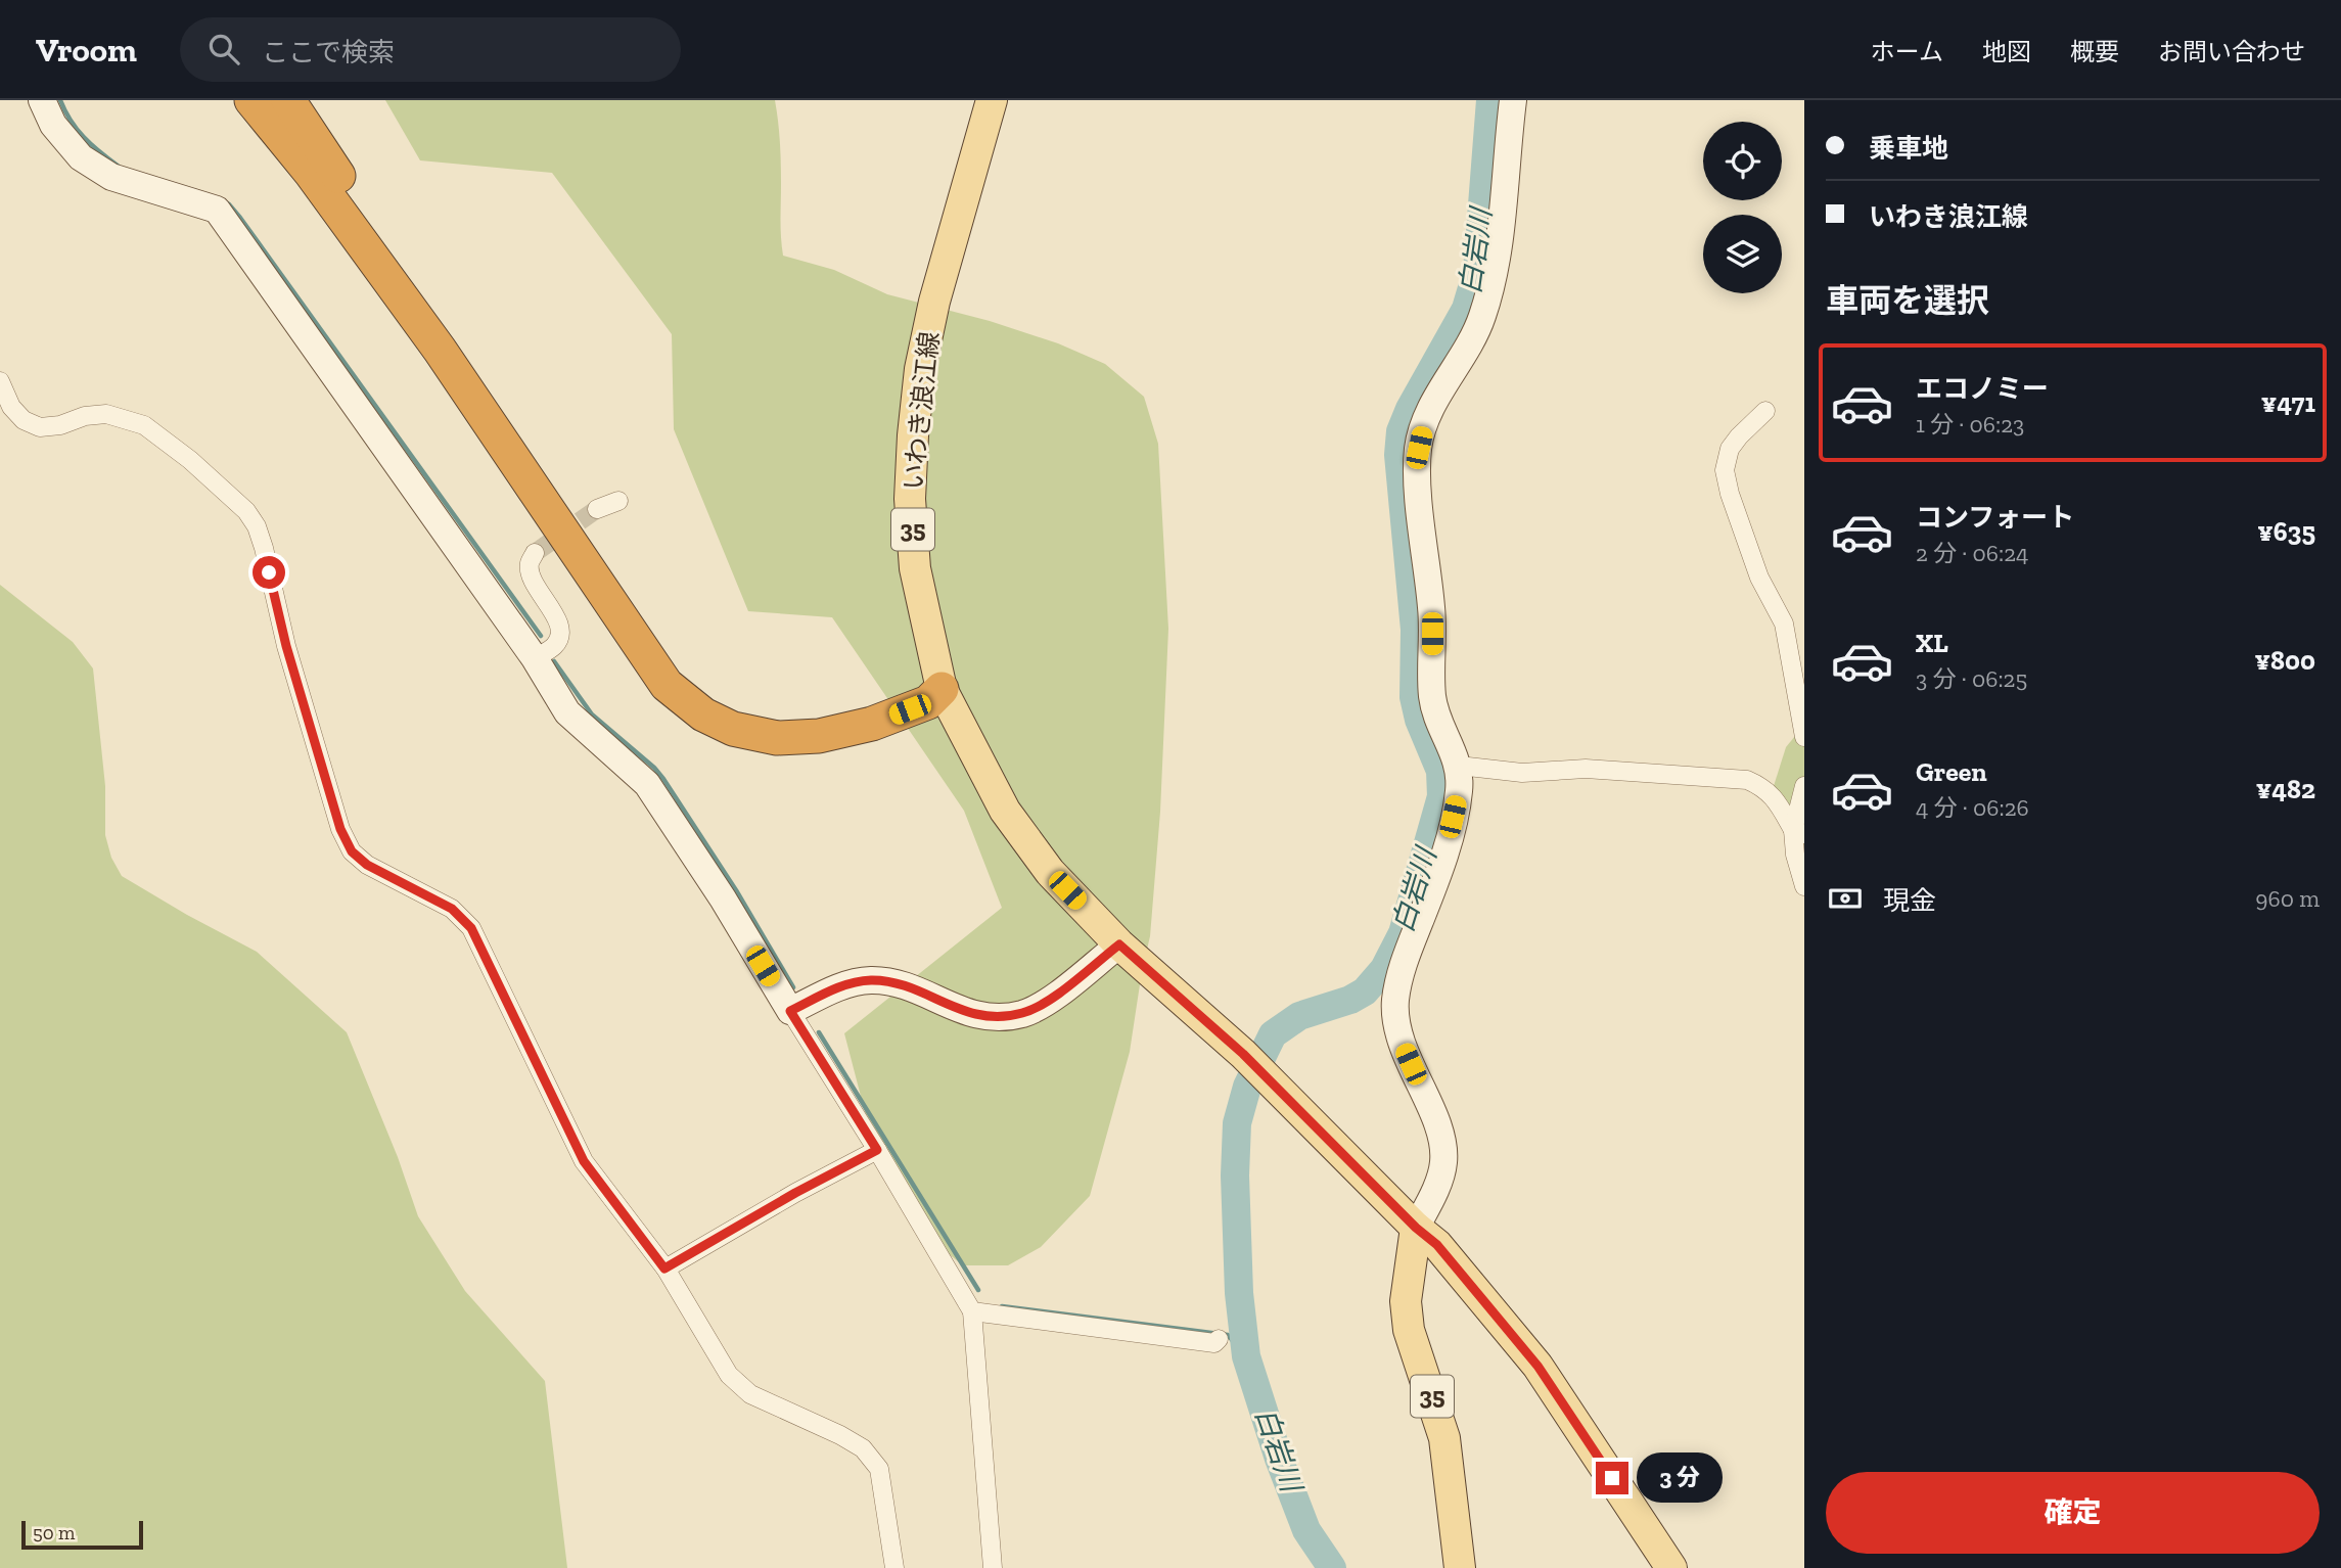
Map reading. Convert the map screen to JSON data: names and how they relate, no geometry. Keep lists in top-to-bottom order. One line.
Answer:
{"streets":{"main road":["いわき浪江線","35"]},"crossings":[["いわき浪江線","35"]],"water":["白岩川"],"scale_bar":"50 m","page":{"header":"Vroom","search":"ここで検索","nav":["ホーム","地図","概要","お問い合わせ"],"banner":["乗車地","いわき浪江線"],"heading":"車両を選択","list":[{"name":"エコノミー","note":"1 分 · 06:23","value":"¥471"},{"name":"コンフォート","note":"2 分 · 06:24","value":"¥635"},{"name":"XL","note":"3 分 · 06:25","value":"¥800"},{"name":"Green","note":"4 分 · 06:26","value":"¥482"}],"pay":["現金","960 m"],"bubble":"3 分","buttons":"確定","scale":"50 m"}}
